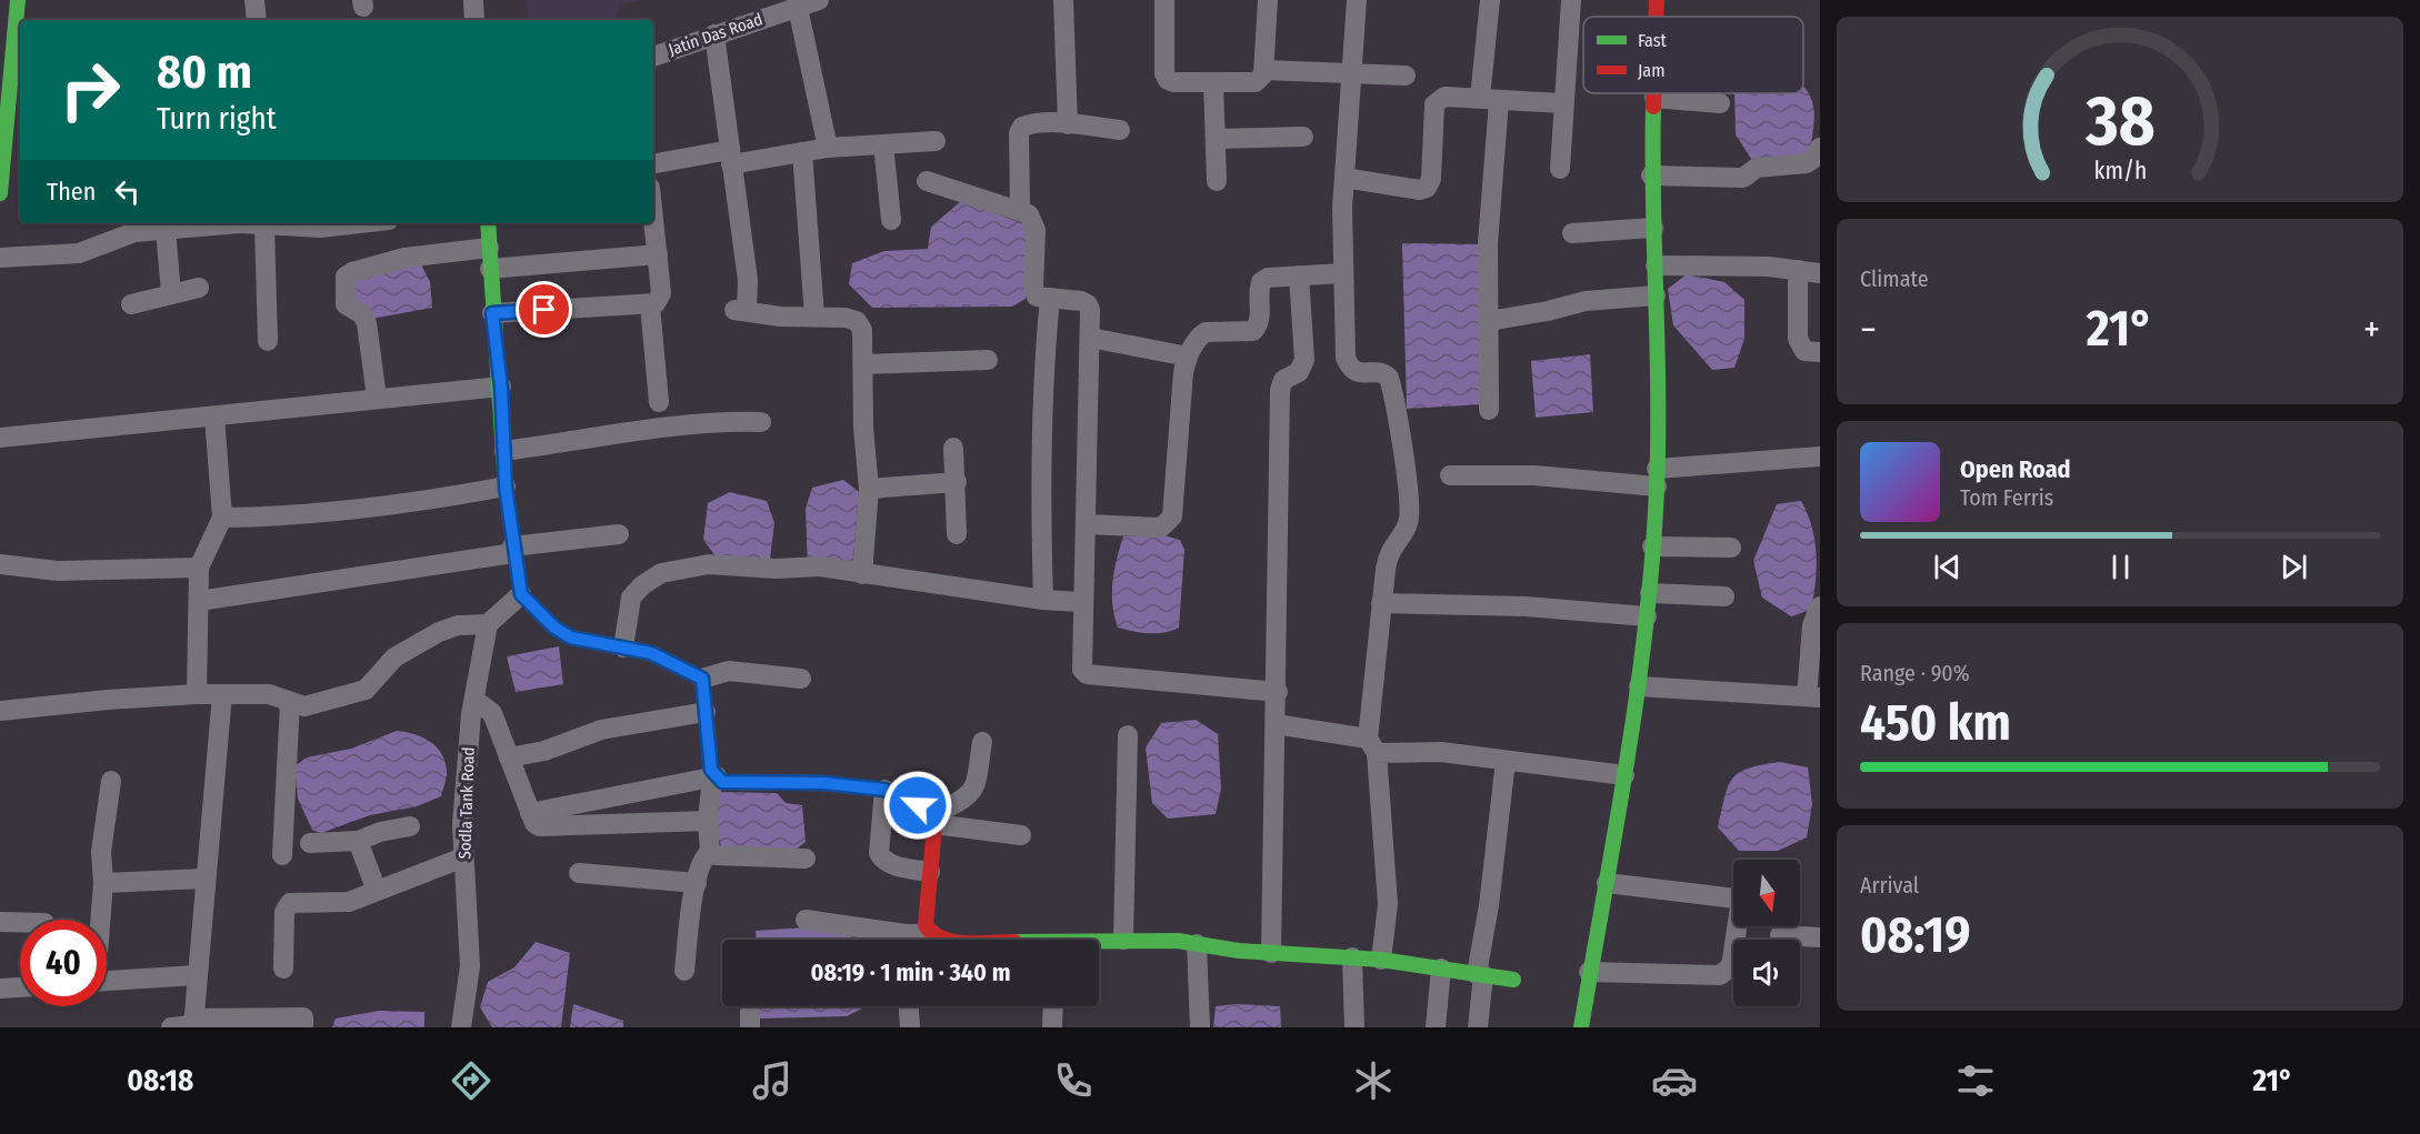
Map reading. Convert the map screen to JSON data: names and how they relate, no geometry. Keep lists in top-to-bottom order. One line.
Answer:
{"streets":{"street":["Jatin Das Road","Sodla Tank Road"]},"legend":["Fast","Jam"],"north":"bottom","page":{"turn":["80 m","Turn right"],"then":"Then","tile":["Climate",["Range · 90%","450 km"],["Arrival","08:19"]],"heat":["−","21°","+"],"song":["Open Road","Tom Ferris"],"limit":"40","trip":"08:19 · 1 min · 340 m","tabs":["08:18","21°"],"gauge":["38","km/h"]}}
